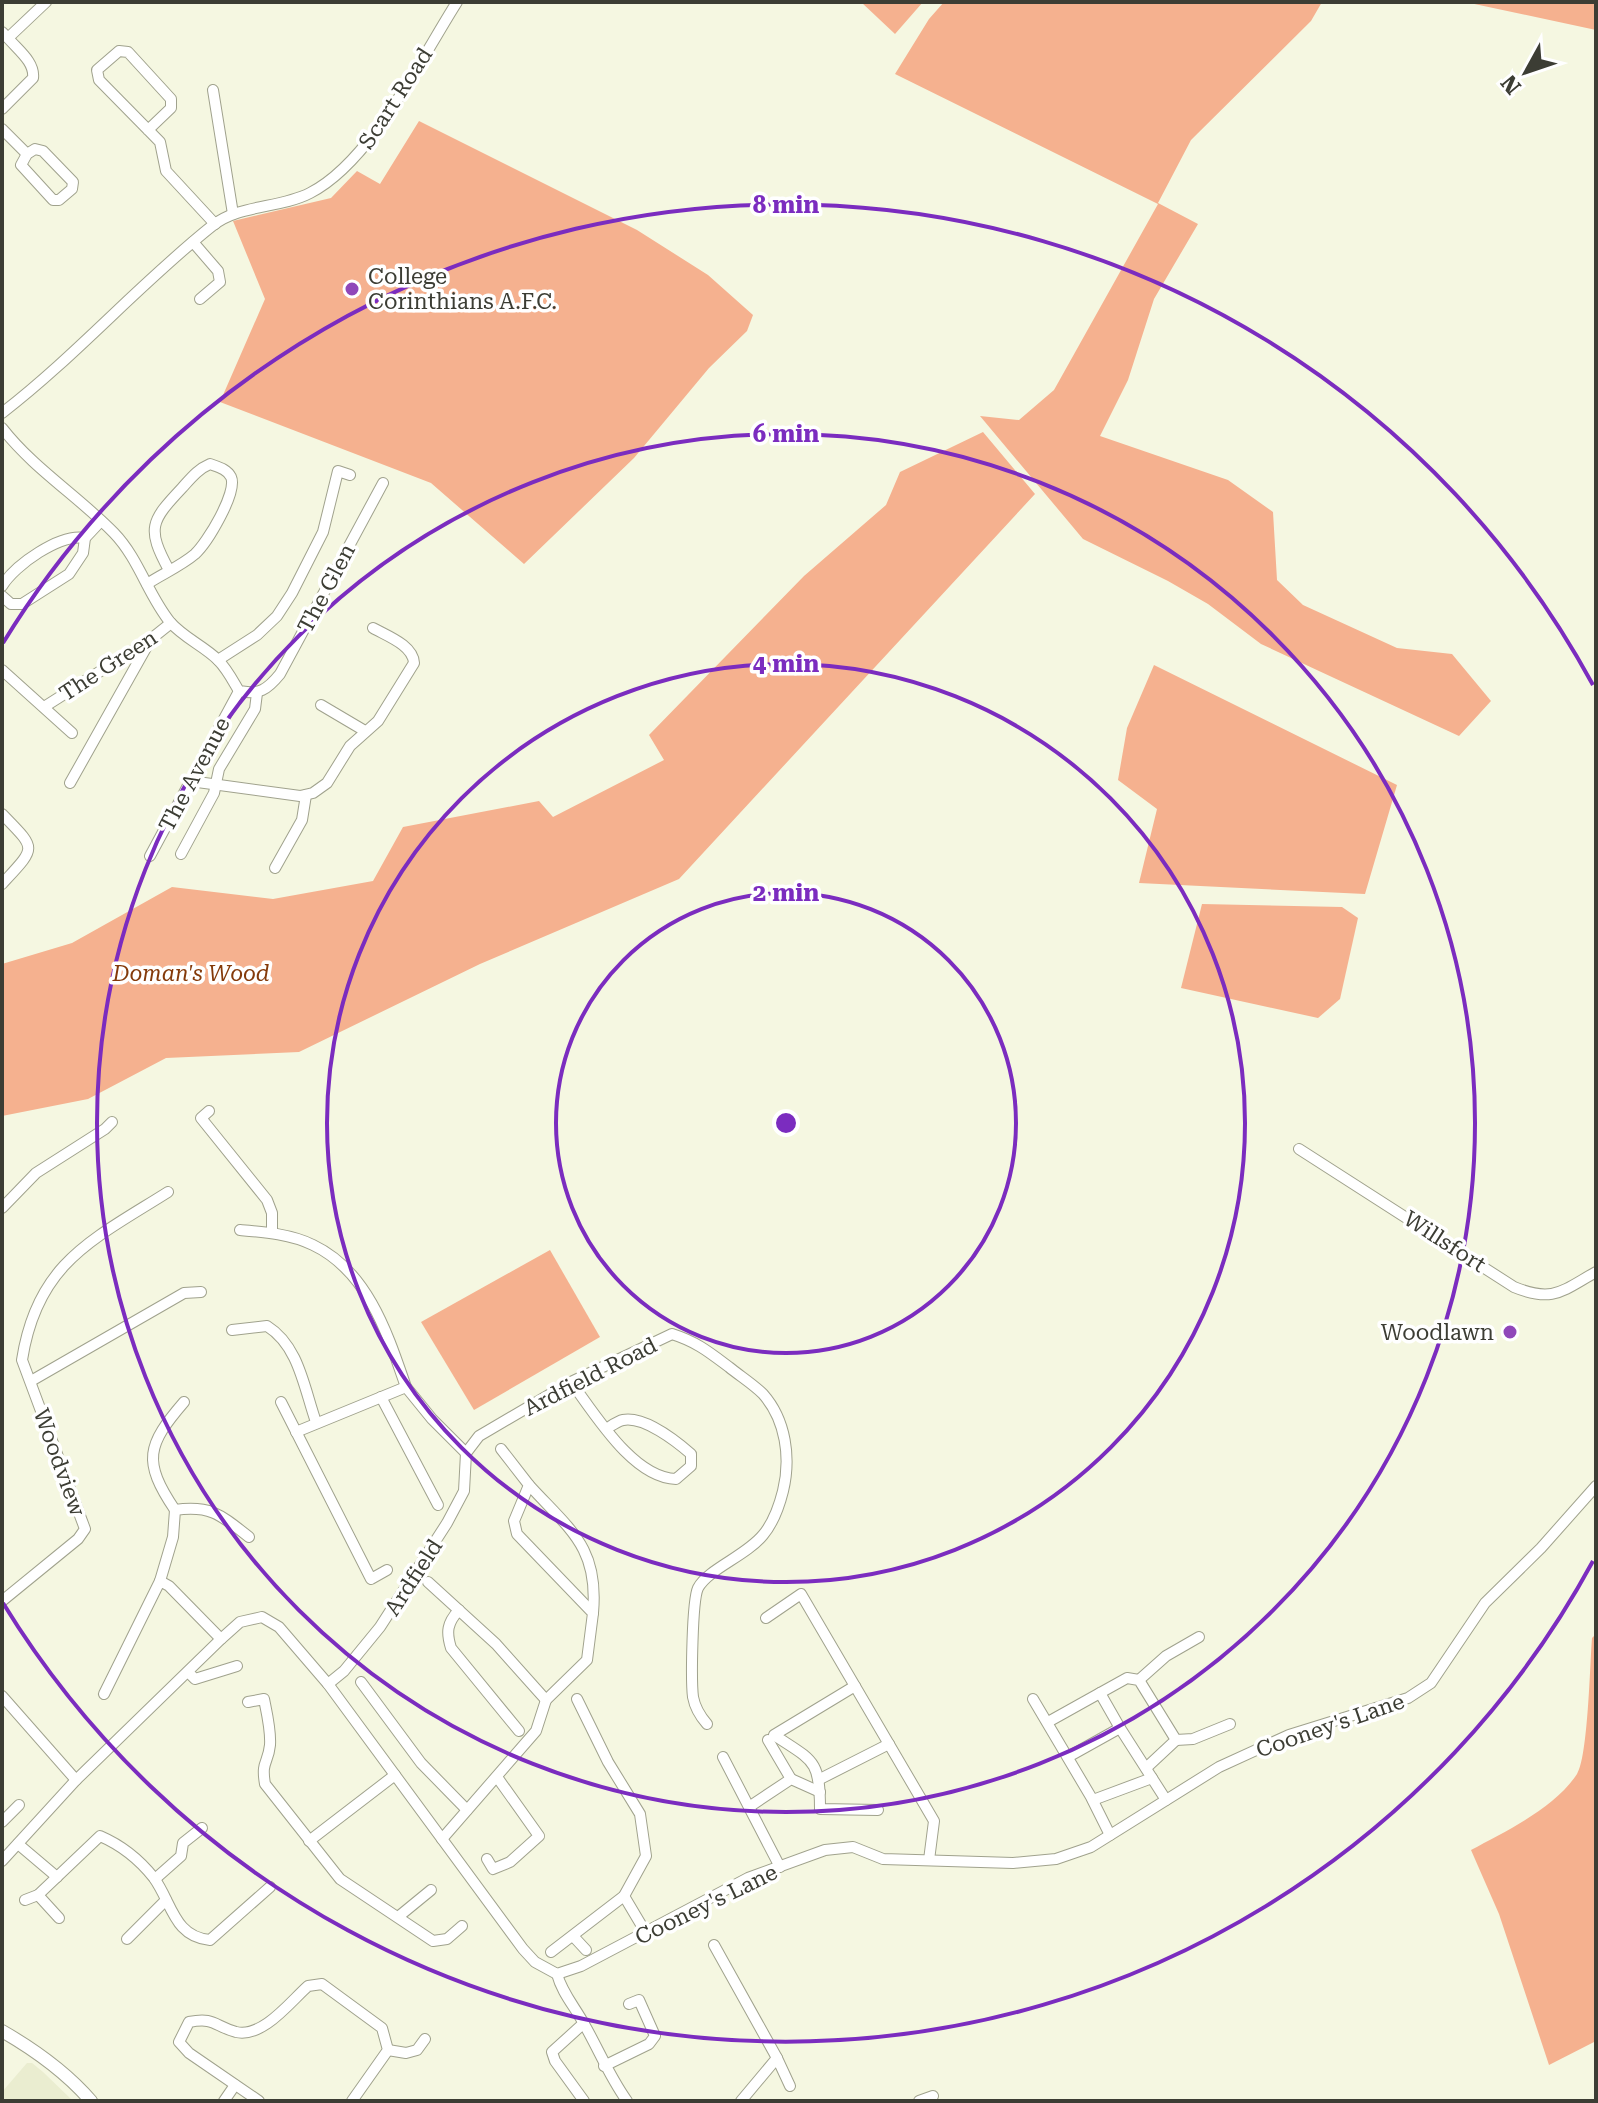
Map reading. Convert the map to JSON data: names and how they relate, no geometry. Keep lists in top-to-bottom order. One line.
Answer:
{"streets":{"street":["Scart Road","The Glen","The Green","The Avenue","Willsfort","Ardfield Road","Woodview","Ardfield","Cooney's Lane"]},"crossings":[["Ardfield Road","Ardfield"]],"parks":["Doman's Wood"],"places":["College Corinthians A.F.C.","Woodlawn"],"north":"bottom left","rings":["8 min","6 min","4 min","2 min"]}
